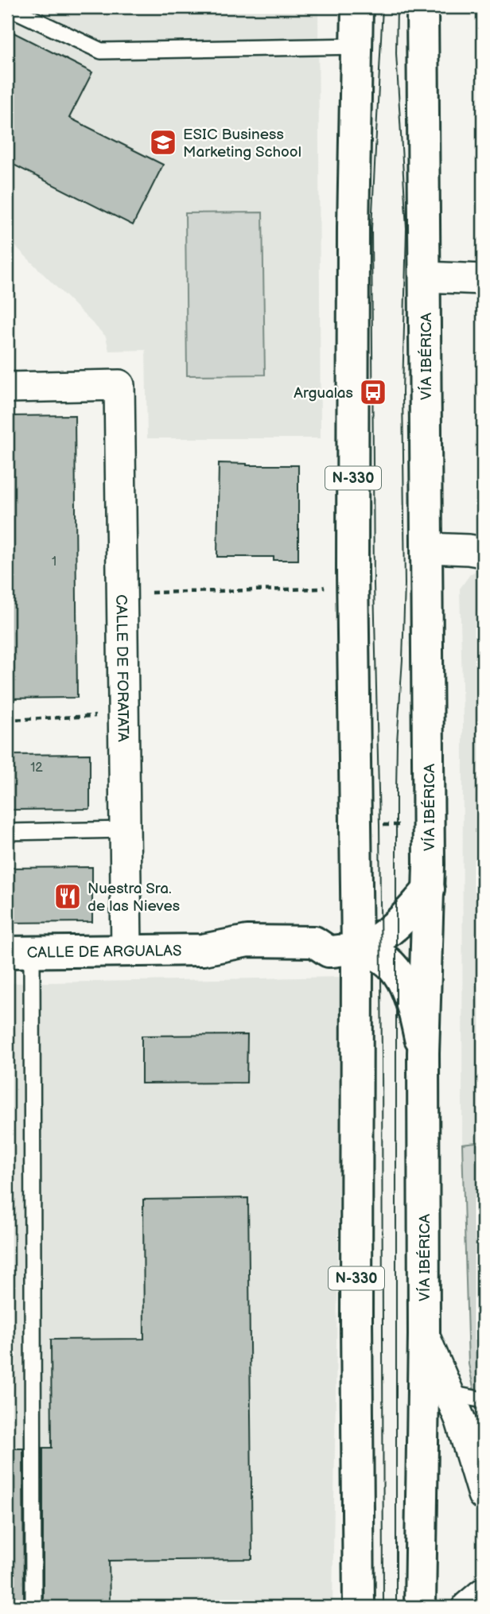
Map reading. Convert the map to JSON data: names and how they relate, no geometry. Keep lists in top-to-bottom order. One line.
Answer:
{"streets":{"main road":["VÍA IBÉRICA","N-330","CALLE DE ARGUALAS"],"street":["CALLE DE FORATATA"]},"crossings":[["VÍA IBÉRICA","CALLE DE ARGUALAS"],["N-330","CALLE DE ARGUALAS"],["CALLE DE FORATATA","CALLE DE ARGUALAS"]],"places":{"school or university":["ESIC Business Marketing School"],"bus stop":["Argualas"],"restaurant":["Nuestra Sra. de las Nieves"]},"house_numbers":["1","12"]}
